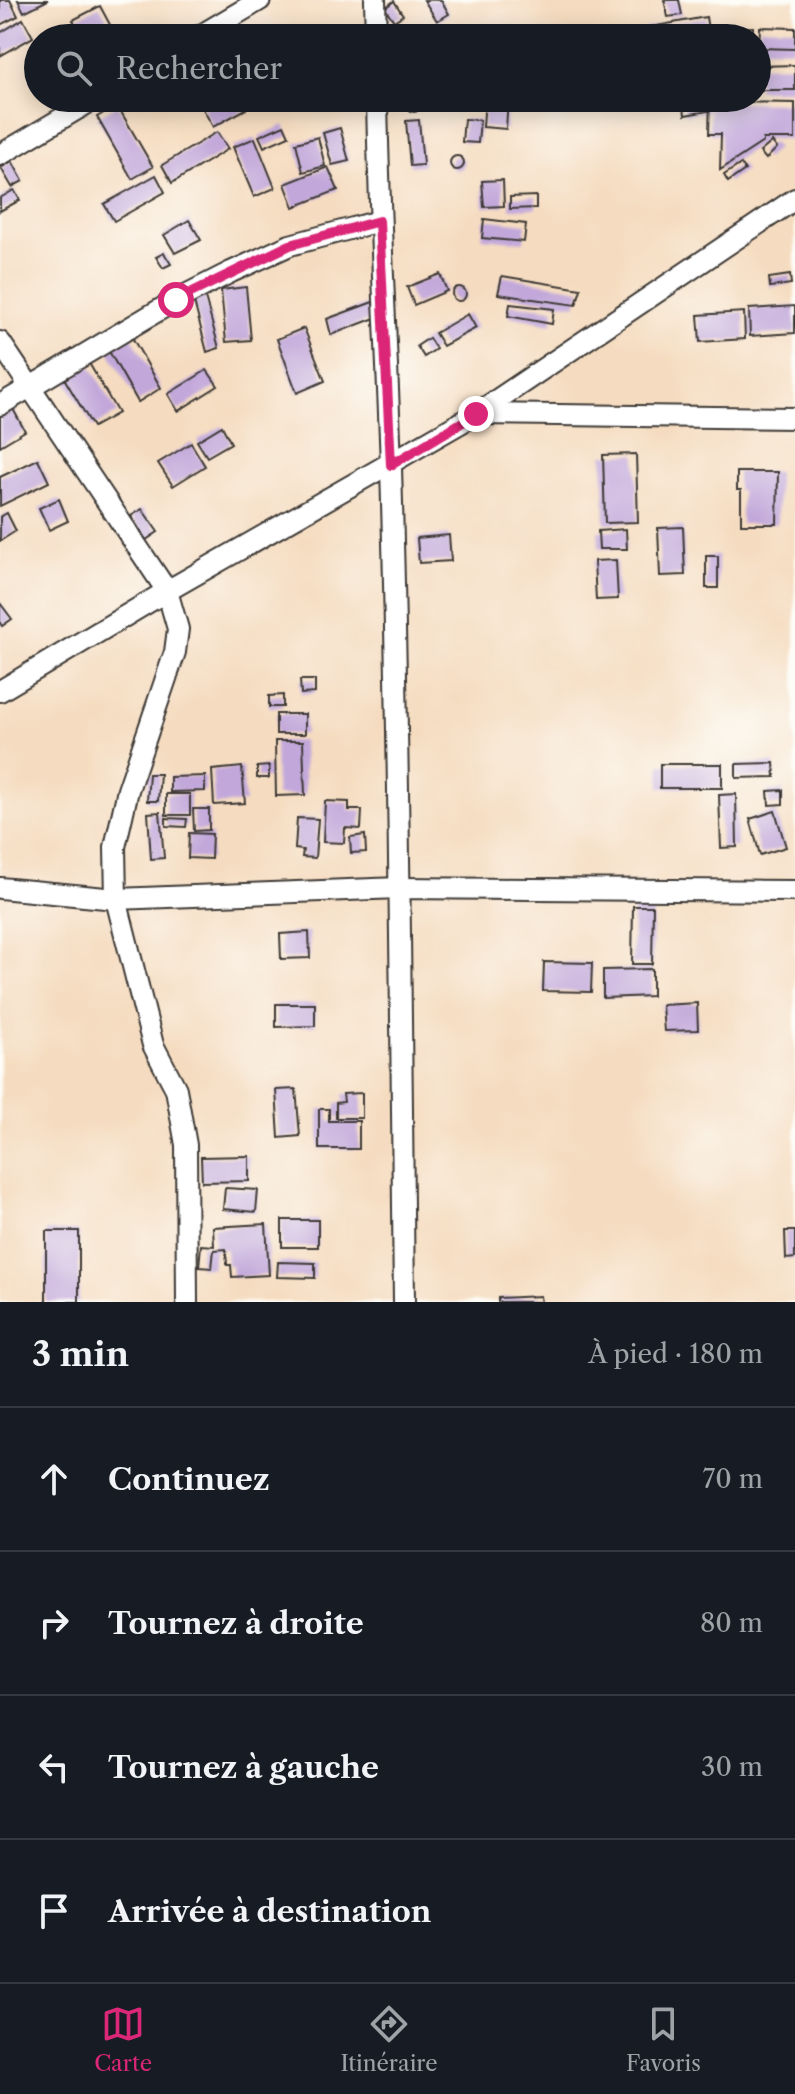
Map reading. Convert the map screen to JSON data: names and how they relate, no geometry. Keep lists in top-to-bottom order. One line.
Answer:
{"page":{"search":"Rechercher","heading":["3 min","À pied · 180 m"],"list":[["Continuez","70 m"],["Tournez à droite","80 m"],["Tournez à gauche","30 m"],"Arrivée à destination"],"nav":["Carte","Itinéraire","Favoris"]}}
